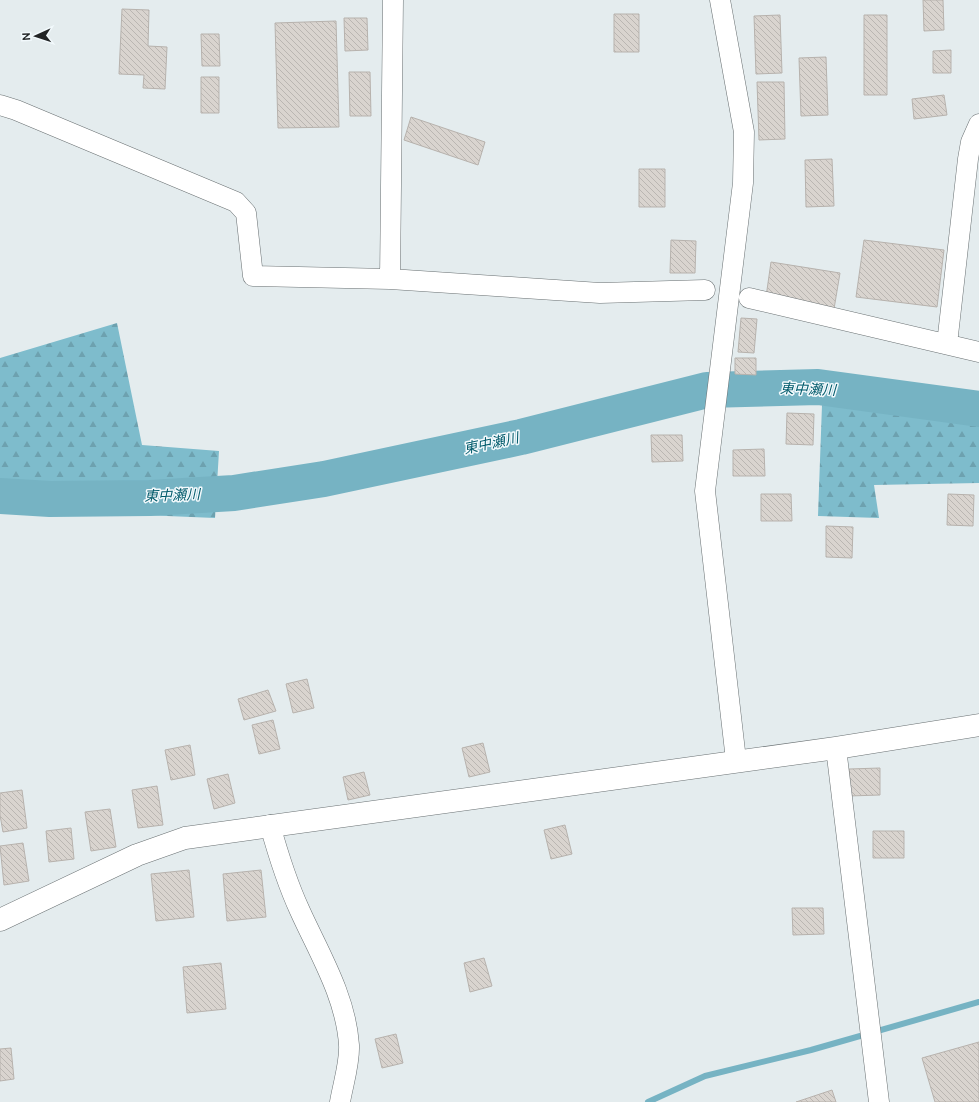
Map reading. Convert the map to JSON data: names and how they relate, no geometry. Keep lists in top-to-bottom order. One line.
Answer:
{"water":["東中瀬川"],"north":"left"}
